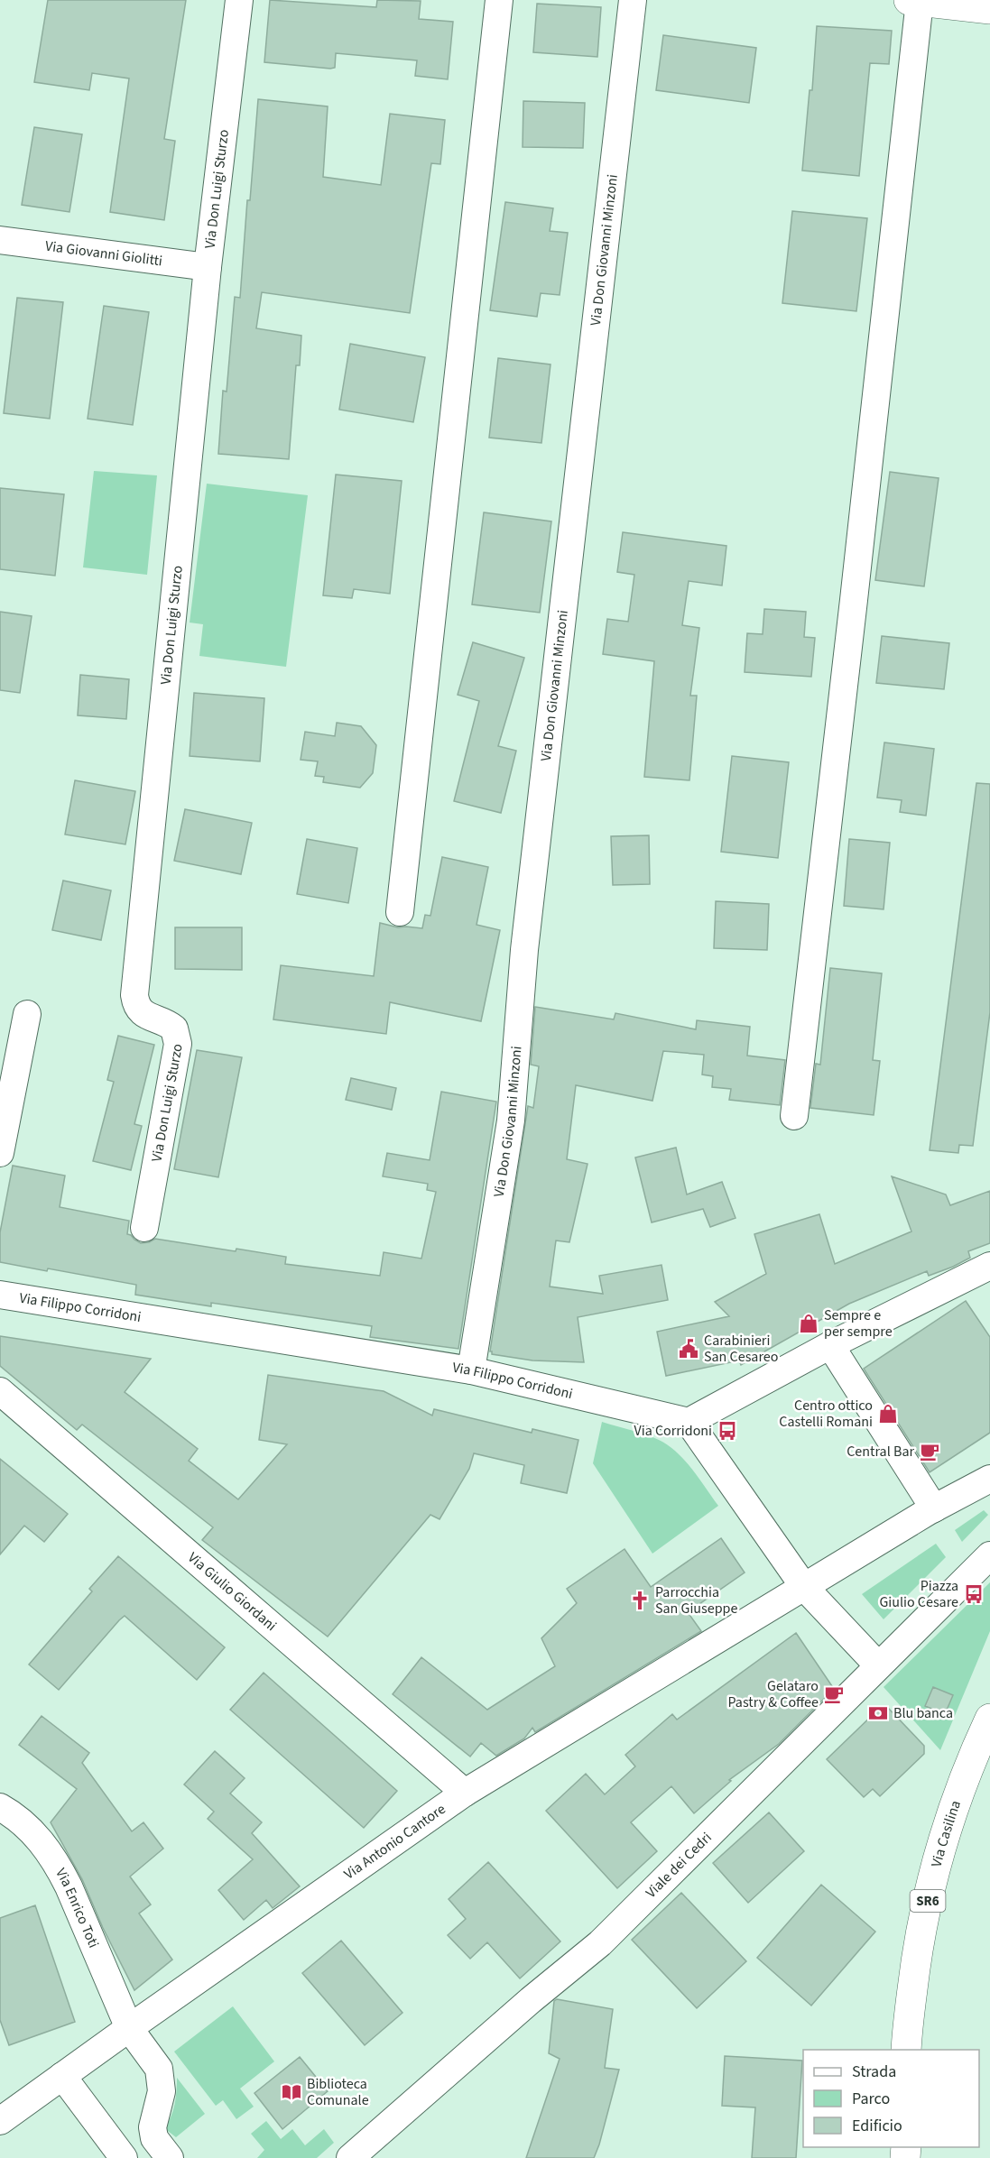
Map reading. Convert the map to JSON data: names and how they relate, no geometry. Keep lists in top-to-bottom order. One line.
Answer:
{"streets":{"main road":["Via Casilina","SR6"],"street":["Via Don Luigi Sturzo","Via Don Giovanni Minzoni","Via Giovanni Giolitti","Via Filippo Corridoni","Via Giulio Giordani","Via Antonio Cantore","Viale dei Cedri","Via Enrico Toti"]},"crossings":[["Via Don Luigi Sturzo","Via Giovanni Giolitti"],["Via Don Giovanni Minzoni","Via Filippo Corridoni"],["Via Giulio Giordani","Via Antonio Cantore"],["Via Antonio Cantore","Via Enrico Toti"]],"places":{"shop":["Sempre e per sempre","Centro ottico Castelli Romani"],"public building":["Carabinieri San Cesareo"],"bus stop":["Via Corridoni","Piazza Giulio Cesare"],"cafe":["Central Bar","Gelataro Pastry & Coffee"],"church":["Parrocchia San Giuseppe"],"bank":["Blu banca"],"library":["Biblioteca Comunale"]},"legend":["Strada","Parco","Edificio"]}
